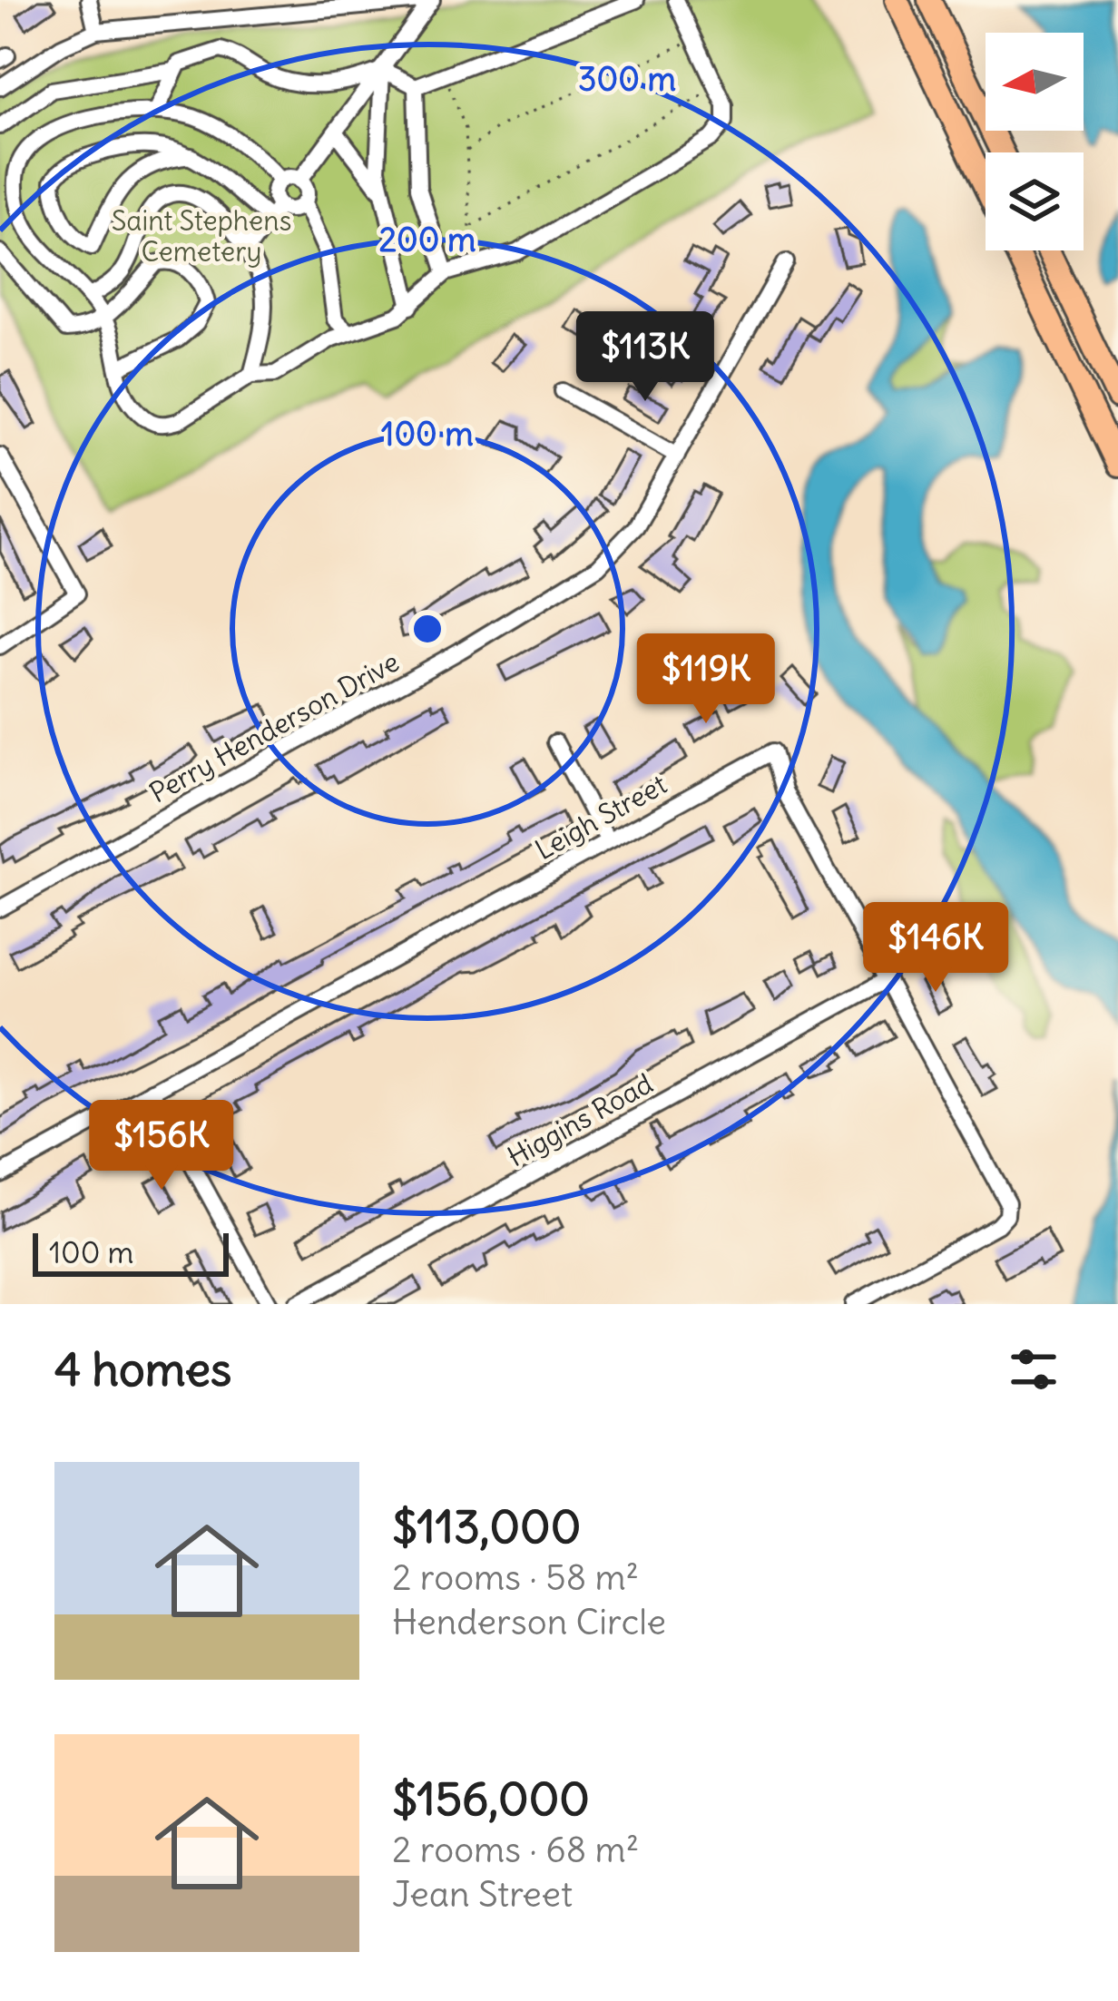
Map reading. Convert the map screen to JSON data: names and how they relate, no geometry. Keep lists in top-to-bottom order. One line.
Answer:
{"streets":{"street":["Perry Henderson Drive","Leigh Street","Higgins Road"]},"crossings":[["Leigh Street","Higgins Road"]],"parks":["Saint Stephens Cemetery"],"scale_bar":"100 m","north":"left","page":{"price":["$113K","$119K","$146K","$156K"],"scale":"100 m","heading":"4 homes","list":[{"name":"$113,000","note":"2 rooms · 58 m² · Henderson Circle"},{"name":"$156,000","note":"2 rooms · 68 m² · Jean Street"}]},"rings":["300 m","200 m","100 m"]}
